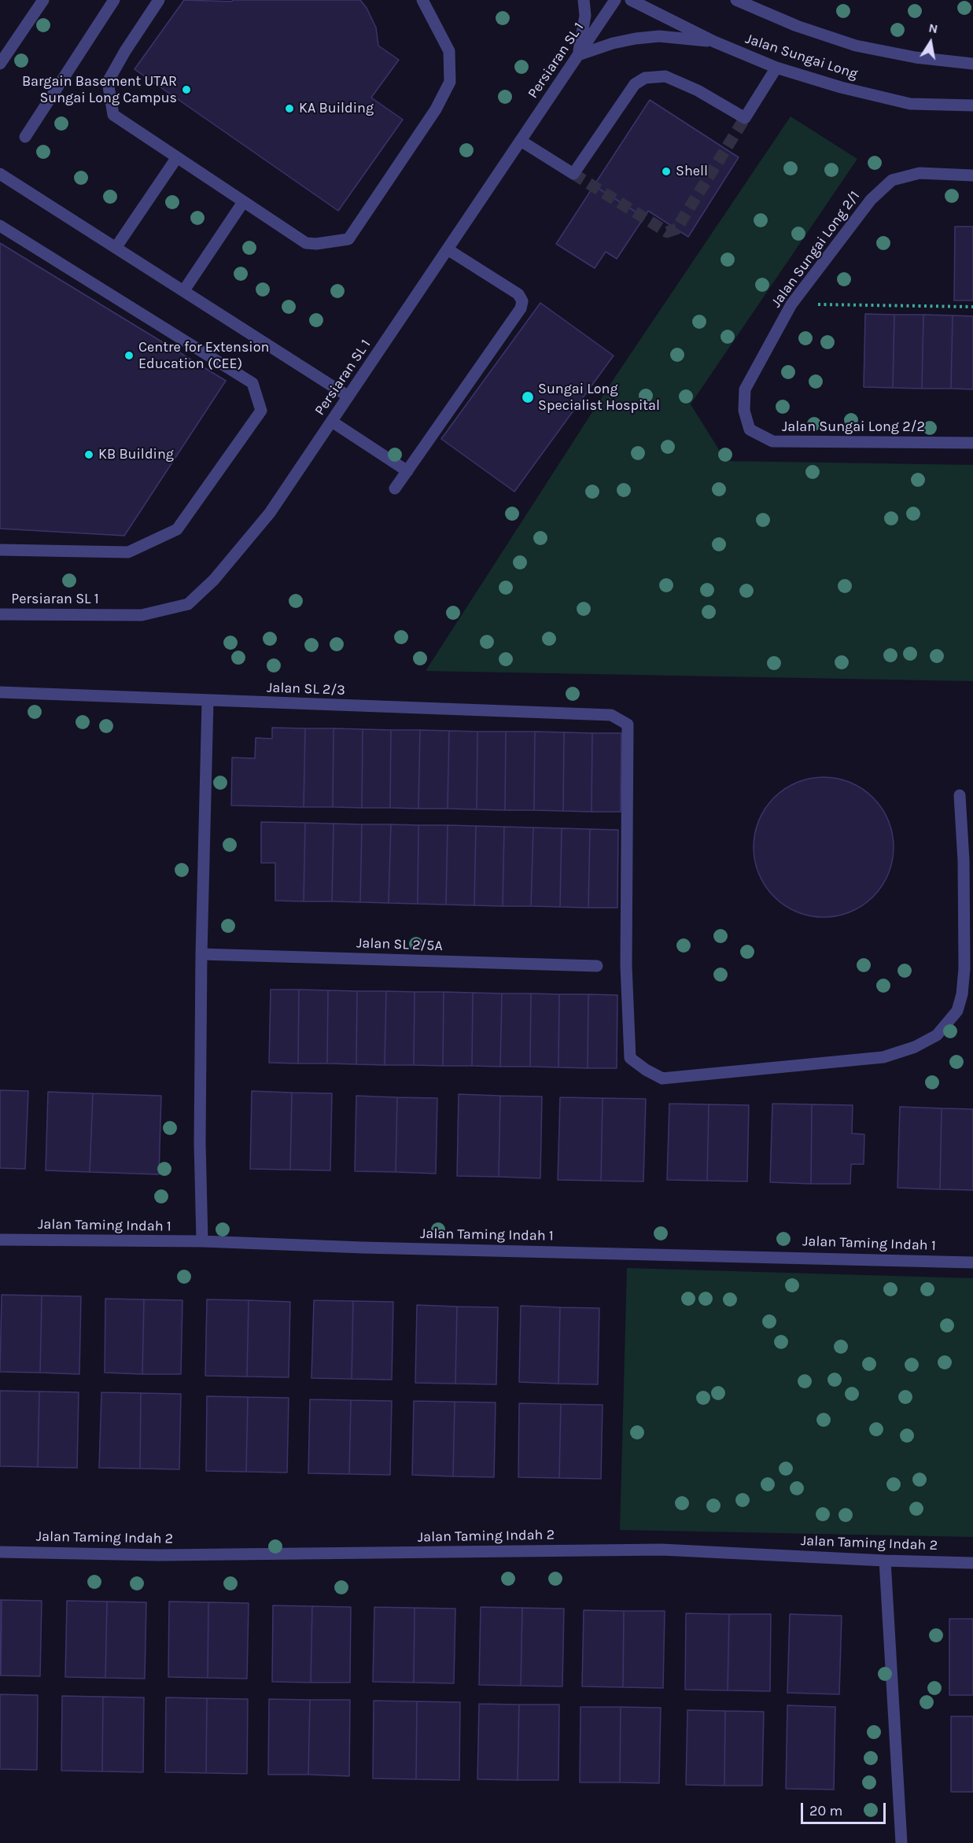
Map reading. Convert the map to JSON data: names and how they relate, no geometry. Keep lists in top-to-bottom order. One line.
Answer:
{"streets":{"street":["Jalan Sungai Long","Persiaran SL 1","Jalan Sungai Long 2/1","Jalan Sungai Long 2/2","Jalan SL 2/3","Jalan SL 2/5A","Jalan Taming Indah 1","Jalan Taming Indah 2"]},"crossings":[["Jalan Sungai Long 2/1","Jalan Sungai Long 2/2"]],"places":["Bargain Basement UTAR Sungai Long Campus","KA Building","Shell","Centre for Extension Education (CEE)","Sungai Long Specialist Hospital","KB Building"],"scale_bar":"20 m","north":"top"}
